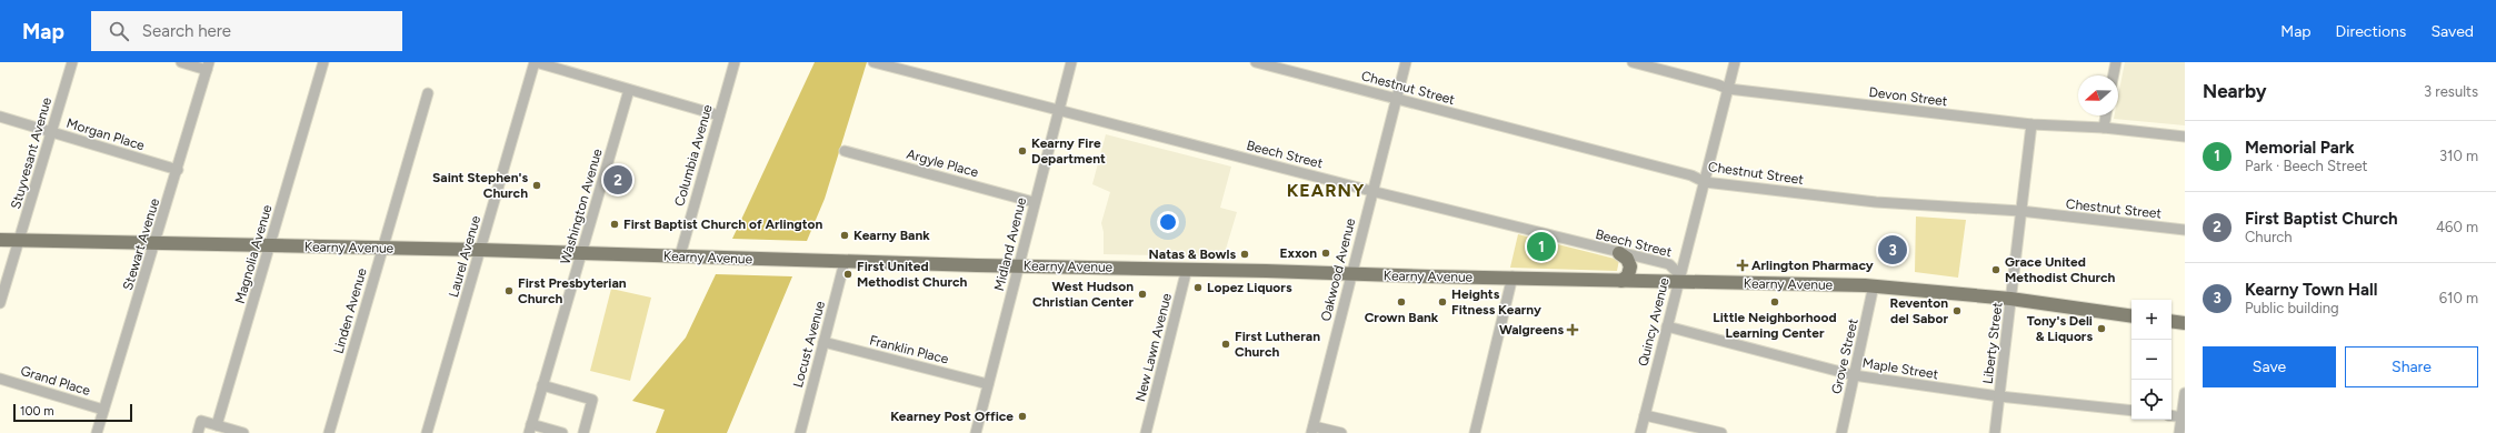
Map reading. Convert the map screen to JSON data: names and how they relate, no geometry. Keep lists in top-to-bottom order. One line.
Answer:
{"streets":{"main road":["Kearny Avenue"],"street":["Chestnut Street","Devon Street","Morgan Place","Stuyvesant Avenue","Beech Street","Columbia Avenue","Argyle Place","Washington Avenue","Stewart Avenue","Midland Avenue","Magnolia Avenue","Laurel Avenue","Oakwood Avenue","Linden Avenue","Quincy Avenue","Liberty Street","Locust Avenue","New Lawn Avenue","Franklin Place","Grove Street","Maple Street","Grand Place"]},"crossings":[["Chestnut Street","Oakwood Avenue"],["Chestnut Street","Quincy Avenue"],["Chestnut Street","Liberty Street"],["Devon Street","Quincy Avenue"],["Devon Street","Liberty Street"],["Morgan Place","Stuyvesant Avenue"],["Morgan Place","Stewart Avenue"],["Stuyvesant Avenue","Kearny Avenue"],["Beech Street","Midland Avenue"],["Beech Street","Kearny Avenue"],["Beech Street","Oakwood Avenue"],["Beech Street","Quincy Avenue"],["Columbia Avenue","Kearny Avenue"],["Argyle Place","Midland Avenue"],["Washington Avenue","Kearny Avenue"],["Stewart Avenue","Kearny Avenue"],["Stewart Avenue","Grand Place"],["Midland Avenue","Kearny Avenue"],["Midland Avenue","Franklin Place"],["Kearny Avenue","Magnolia Avenue"],["Kearny Avenue","Laurel Avenue"],["Kearny Avenue","Oakwood Avenue"],["Kearny Avenue","Linden Avenue"],["Kearny Avenue","Quincy Avenue"],["Kearny Avenue","Liberty Street"],["Kearny Avenue","Locust Avenue"],["Kearny Avenue","New Lawn Avenue"],["Kearny Avenue","Grove Street"],["Quincy Avenue","Maple Street"],["Liberty Street","Maple Street"],["Locust Avenue","Franklin Place"],["Grove Street","Maple Street"]],"districts":["KEARNY"],"places":{"other":["Kearny Fire Department","Saint Stephen's Church","First Baptist Church of Arlington","Kearny Bank","Exxon","Natas & Bowls","Grace United Methodist Church","First United Methodist Church","Lopez Liquors","First Presbyterian Church","West Hudson Christian Center","Crown Bank","Heights Fitness Kearny","Little Neighborhood Learning Center","Reventon del Sabor","Tony's Deli & Liquors","First Lutheran Church","Kearney Post Office"],"health":["Arlington Pharmacy","Walgreens"]},"scale_bar":"100 m","north":"left","page":{"header":"Map","search":"Search here","nav":["Map","Directions","Saved"],"heading":["Nearby","3 results"],"list":[{"mark":"1","name":"Memorial Park","note":"Park · Beech Street","value":"310 m"},{"mark":"2","name":"First Baptist Church","note":"Church","value":"460 m"},{"mark":"3","name":"Kearny Town Hall","note":"Public building","value":"610 m"}],"pins":["2","1","3"],"map_buttons":["+","−"],"buttons":["Save","Share"],"scale":"100 m"}}
